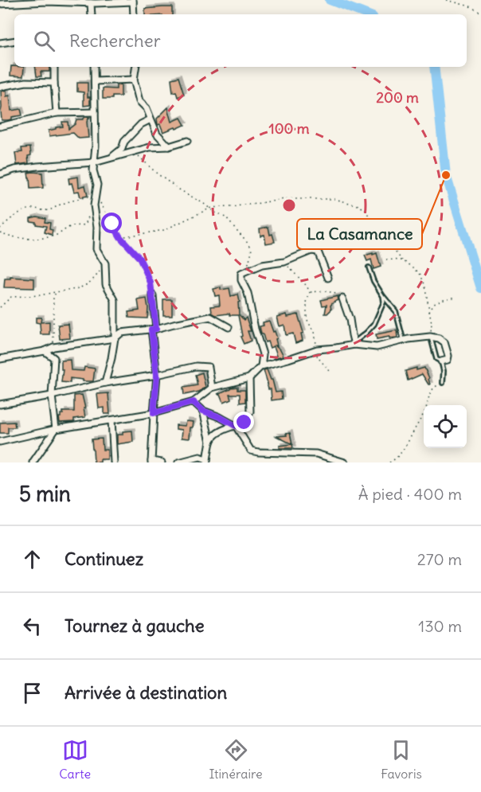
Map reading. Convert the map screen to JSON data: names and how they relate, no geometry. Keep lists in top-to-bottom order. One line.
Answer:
{"places":["La Casamance"],"page":{"search":"Rechercher","heading":["5 min","À pied · 400 m"],"list":[["Continuez","270 m"],["Tournez à gauche","130 m"],"Arrivée à destination"],"nav":["Carte","Itinéraire","Favoris"]},"rings":["200 m","100 m"]}
